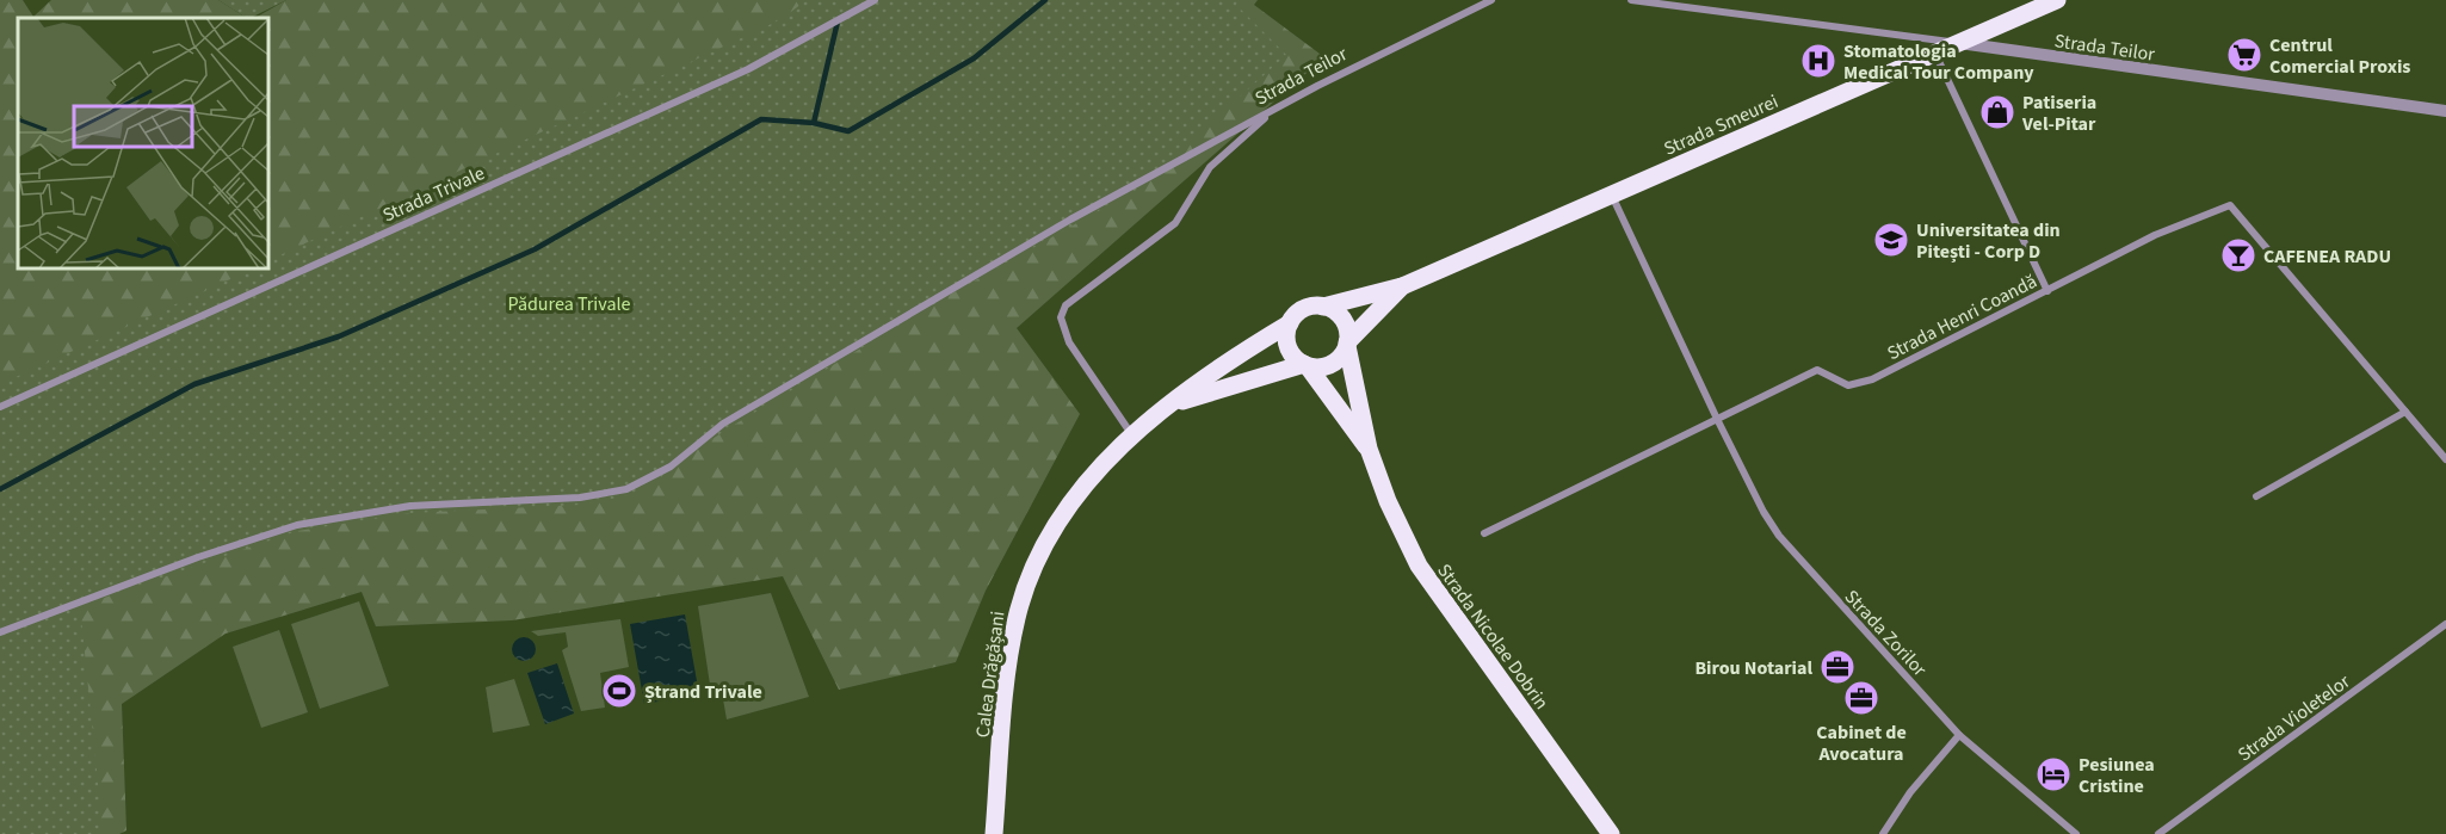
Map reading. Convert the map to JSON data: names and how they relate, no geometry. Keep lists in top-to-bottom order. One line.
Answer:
{"streets":{"main road":["Strada Smeurei","Strada Nicolae Dobrin","Calea Drăgășani"],"street":["Strada Teilor","Strada Trivale","Strada Henri Coandă","Strada Zorilor","Strada Violetelor"]},"crossings":[["Strada Teilor","Strada Smeurei"],["Strada Smeurei","Strada Zorilor"],["Strada Smeurei","Strada Nicolae Dobrin"],["Strada Smeurei","Calea Drăgășani"],["Strada Henri Coandă","Strada Zorilor"],["Strada Nicolae Dobrin","Calea Drăgășani"]],"parks":["Pădurea Trivale"],"places":{"supermarket":["Centrul Comercial Proxis"],"hospital":["Stomatologia Medical Tour Company"],"shop":["Patiseria Vel-Pitar"],"school or university":["Universitatea din Pitești - Corp D"],"bar":["CAFENEA RADU"],"office":["Birou Notarial","Cabinet de Avocatura"],"sports":["Ștrand Trivale"],"hotel":["Pesiunea Cristine"]}}
